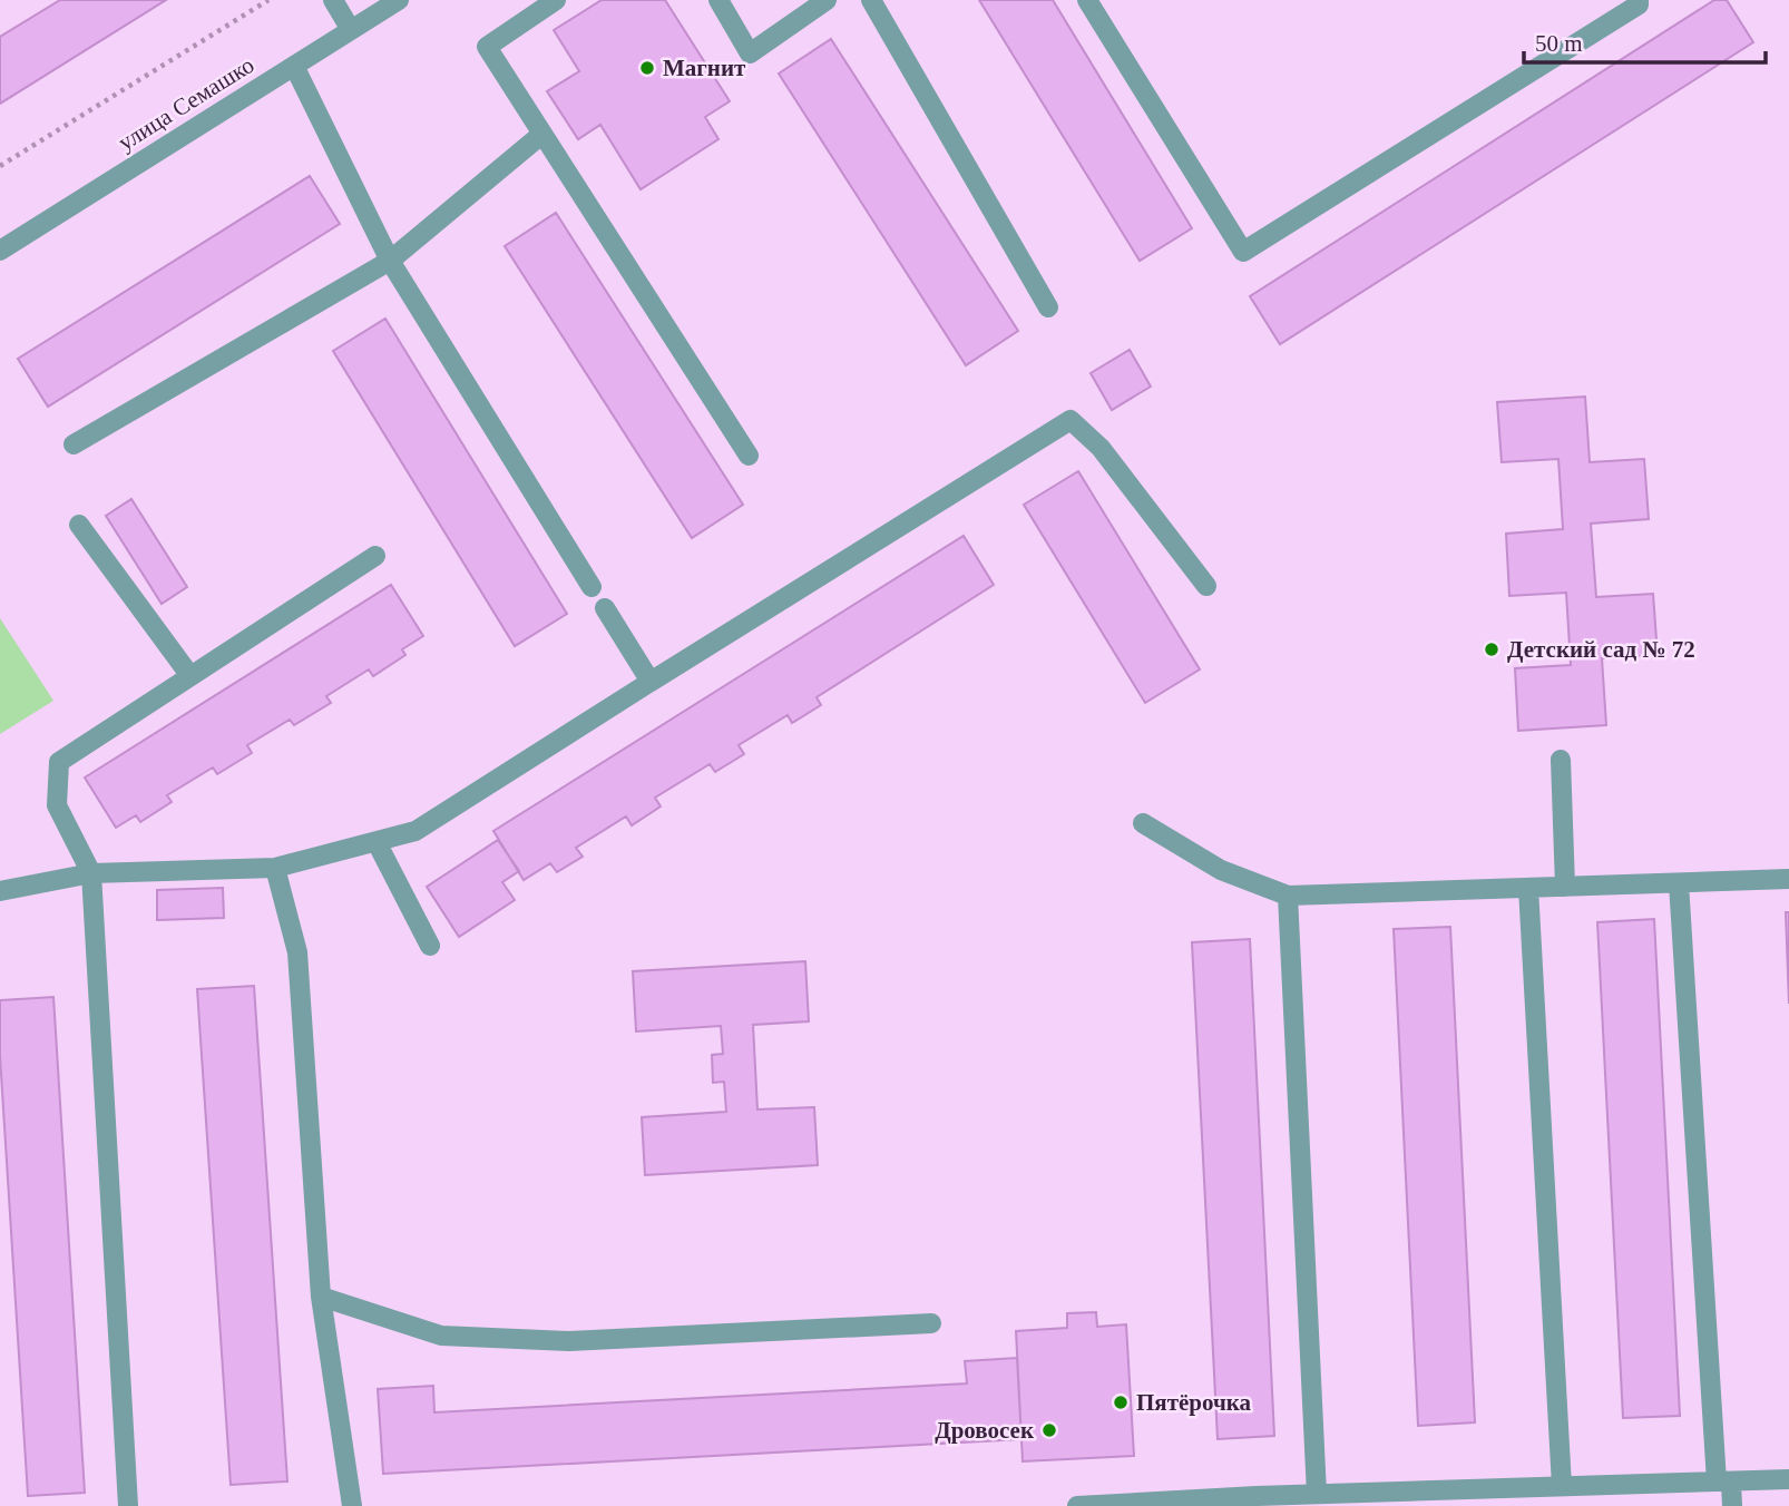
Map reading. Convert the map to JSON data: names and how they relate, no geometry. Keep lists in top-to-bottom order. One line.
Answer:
{"streets":{"street":["улица Семашко"]},"places":["Магнит","Детский сад № 72","Пятёрочка","Дровосек"],"scale_bar":"50 m"}
